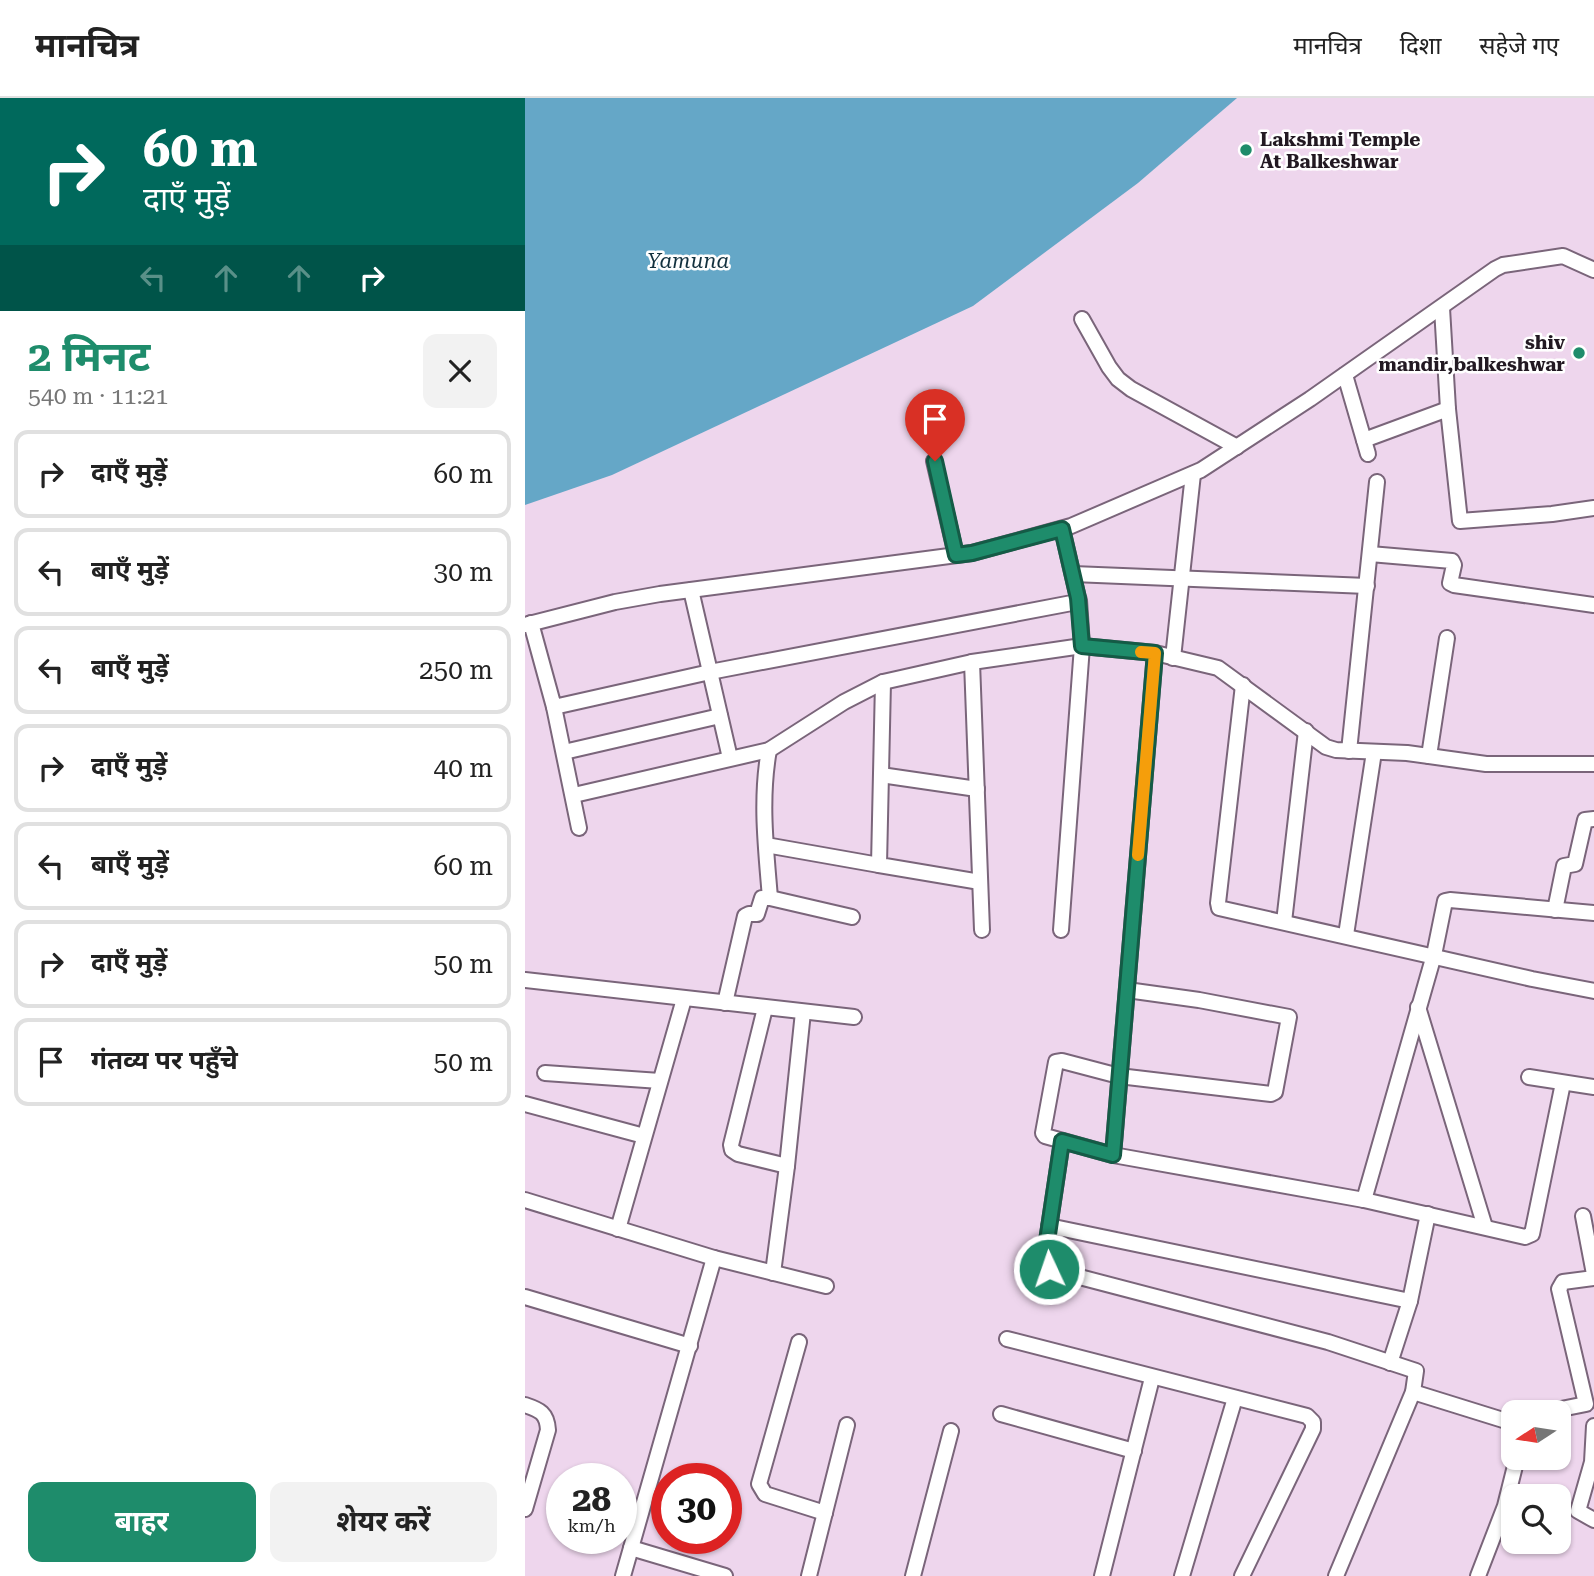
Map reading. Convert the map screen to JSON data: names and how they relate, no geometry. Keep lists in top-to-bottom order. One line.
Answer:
{"water":["Yamuna"],"places":["Lakshmi Temple At Balkeshwar","shiv mandir,balkeshwar"],"north":"left","page":{"header":"मानचित्र","nav":["मानचित्र","दिशा","सहेजे गए"],"turn":["60 m","दाएँ मुड़ें"],"heading":["2 मिनट","540 m · 11:21"],"list":[{"name":"दाएँ मुड़ें","value":"60 m"},{"name":"बाएँ मुड़ें","value":"30 m"},{"name":"बाएँ मुड़ें","value":"250 m"},{"name":"दाएँ मुड़ें","value":"40 m"},{"name":"बाएँ मुड़ें","value":"60 m"},{"name":"दाएँ मुड़ें","value":"50 m"},{"name":"गंतव्य पर पहुँचे","value":"50 m"}],"speed":"28 km/h","limit":"30","buttons":["बाहर","शेयर करें"]}}
